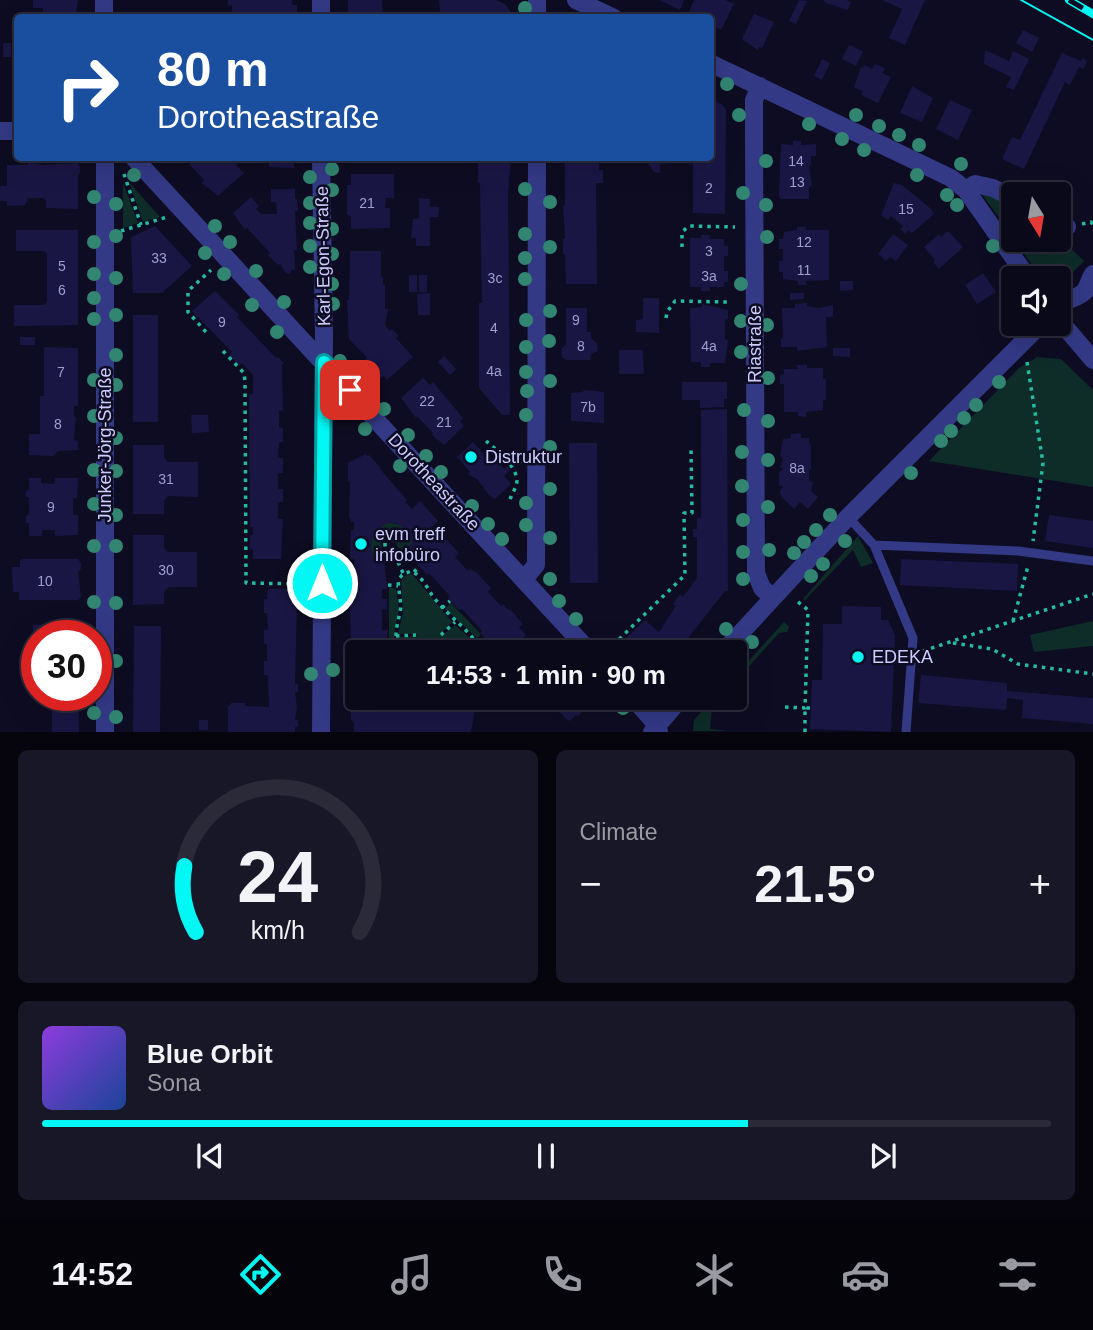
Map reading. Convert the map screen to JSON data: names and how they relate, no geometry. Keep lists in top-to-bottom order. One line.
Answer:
{"streets":{"street":["Karl-Egon-Straße","Riastraße","Junker-Jörg-Straße","Dorotheastraße"]},"crossings":[["Karl-Egon-Straße","Dorotheastraße"]],"places":["Distruktur","evm treff infobüro","EDEKA"],"house_numbers":["14","13","2","21","15","12","3","33","5","11","3a","3c","6","9","9","4","8","4a","4a","7","22","7b","21","8","8a","31","9","30","10"],"north":"bottom","page":{"turn":["80 m","Dorotheastraße"],"limit":"30","trip":"14:53 · 1 min · 90 m","tile":"Climate","heat":["−","21.5°","+"],"song":["Blue Orbit","Sona"],"tabs":"14:52","gauge":["24","km/h"]}}
